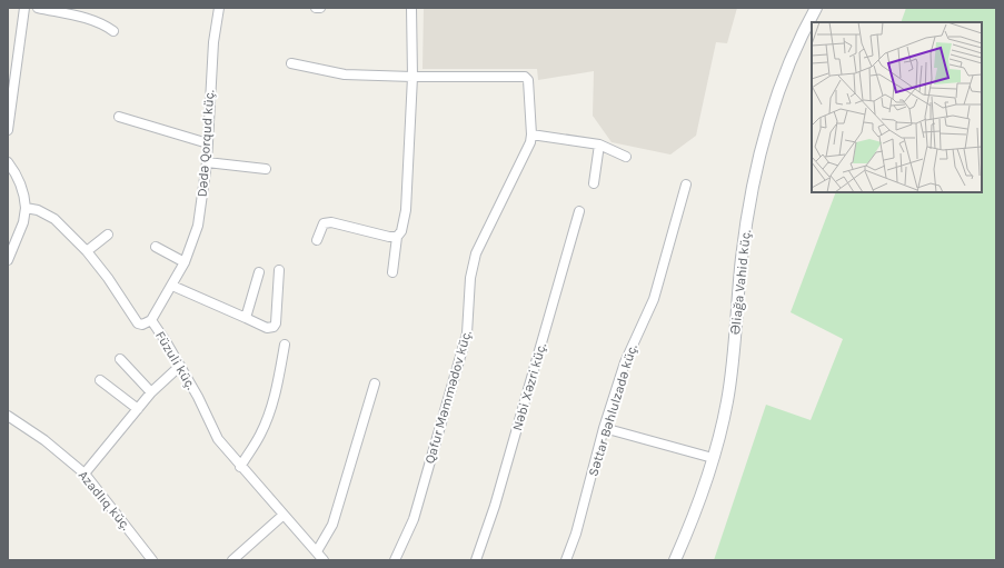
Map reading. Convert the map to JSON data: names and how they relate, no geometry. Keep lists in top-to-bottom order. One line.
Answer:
{"streets":{"street":["Dədə Qorqud küç.","Əliağa Vahid küç.","Füzuli küç.","Nəbi Xəzri küç.","Qafur Məmmədov küç.","Səttar Bəhlulzadə küç.","Azadlıq küç."]},"crossings":[["Dədə Qorqud küç.","Füzuli küç."]]}
